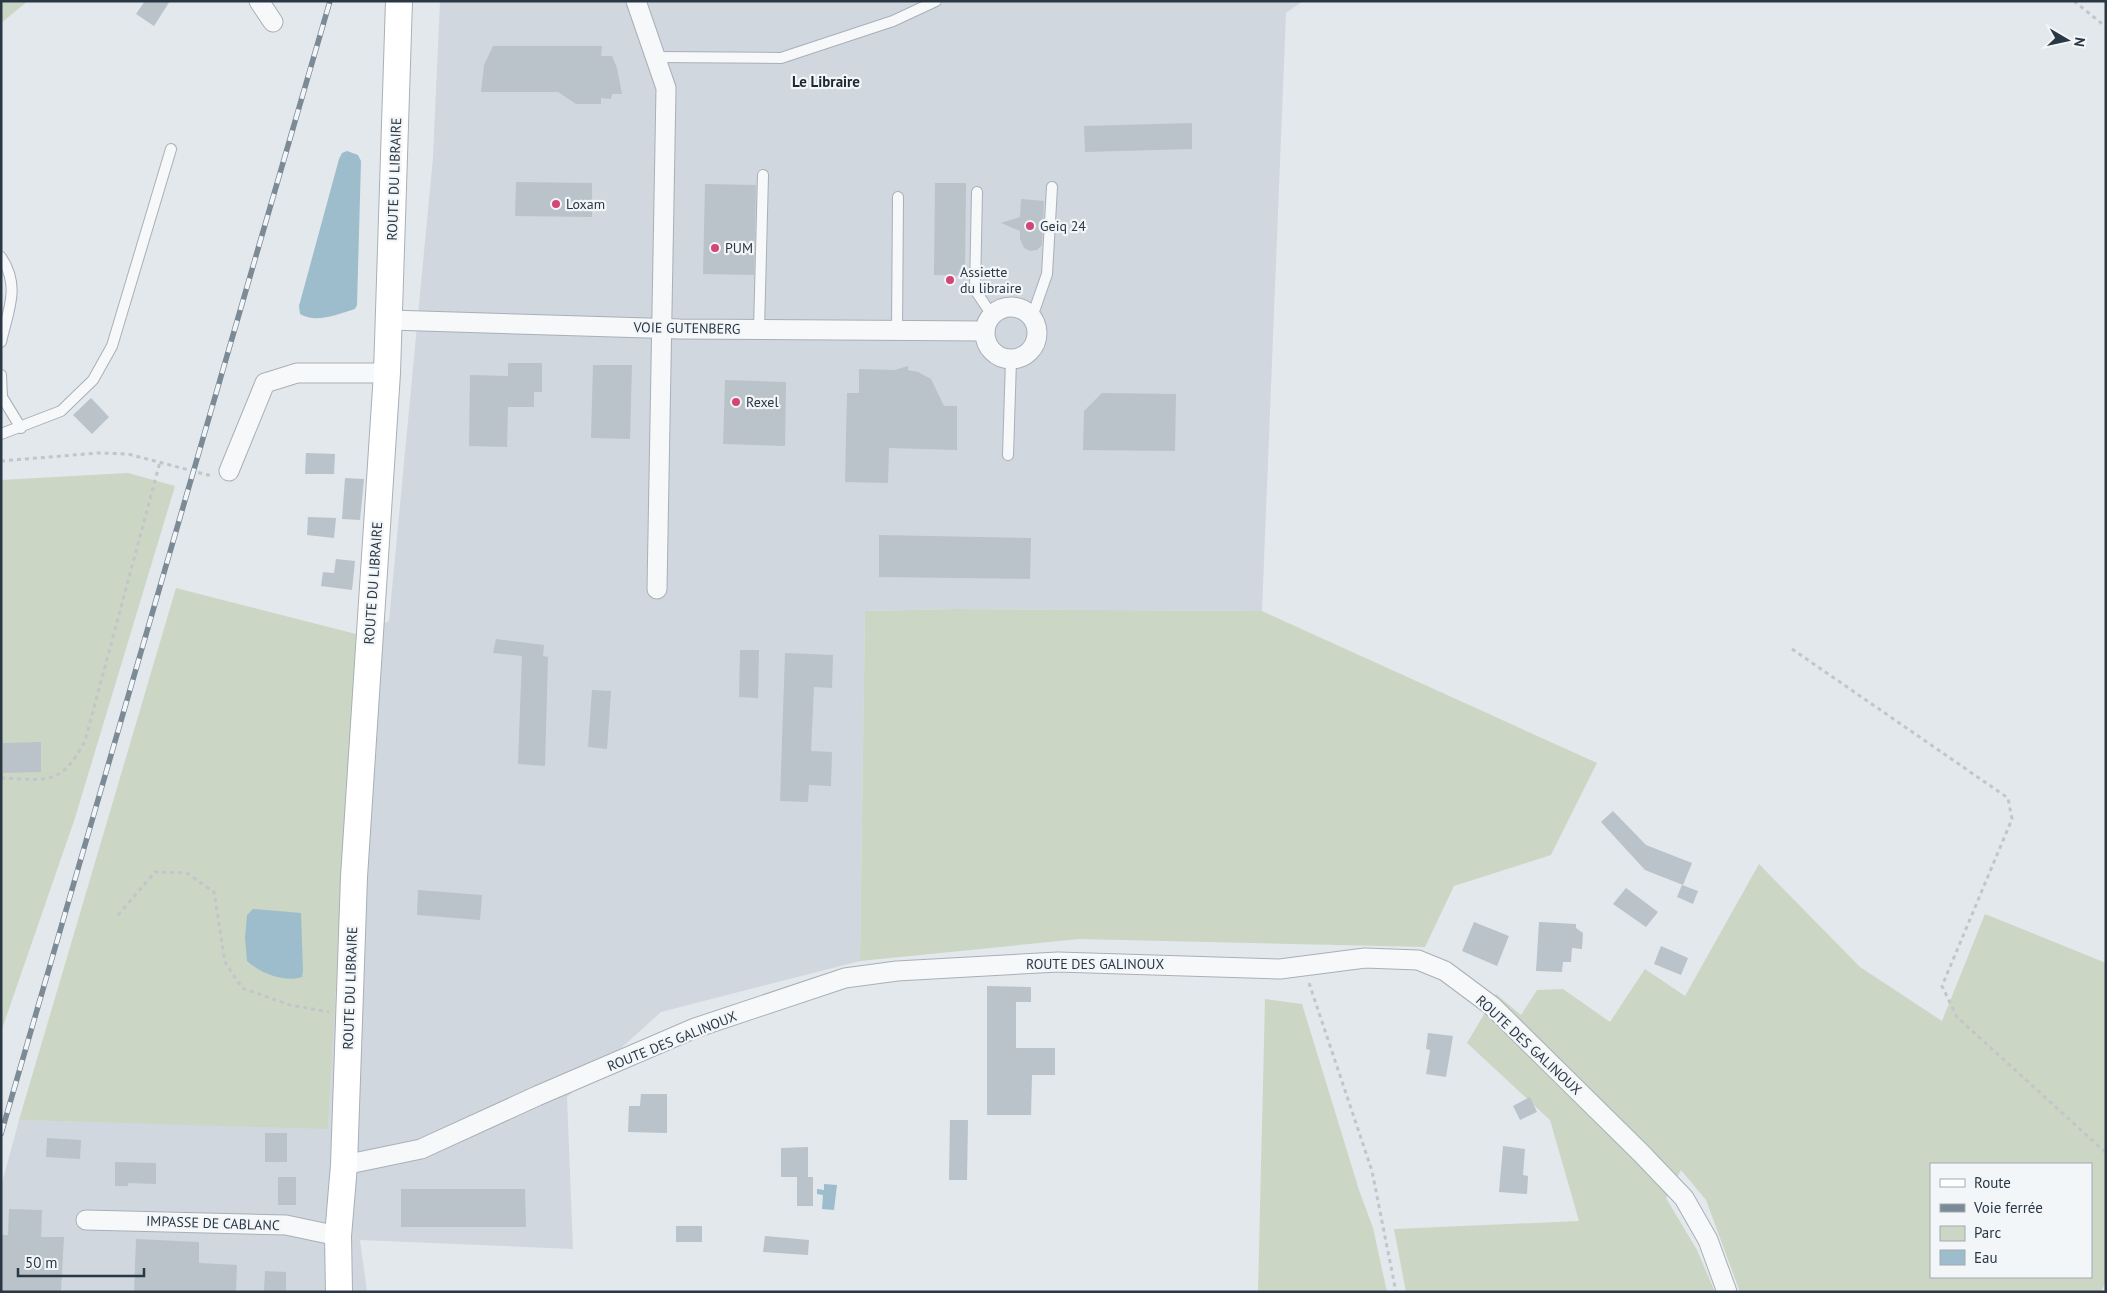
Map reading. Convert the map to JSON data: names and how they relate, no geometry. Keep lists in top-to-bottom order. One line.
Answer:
{"streets":{"main road":["ROUTE DU LIBRAIRE"],"street":["VOIE GUTENBERG","ROUTE DES GALINOUX","IMPASSE DE CABLANC"]},"crossings":[["ROUTE DU LIBRAIRE","VOIE GUTENBERG"],["ROUTE DU LIBRAIRE","ROUTE DES GALINOUX"],["ROUTE DU LIBRAIRE","IMPASSE DE CABLANC"]],"districts":["Le Libraire"],"places":["Loxam","Geiq 24","PUM","Assiette du libraire","Rexel"],"legend":["Route","Voie ferrée","Parc","Eau"],"scale_bar":"50 m","north":"right"}
